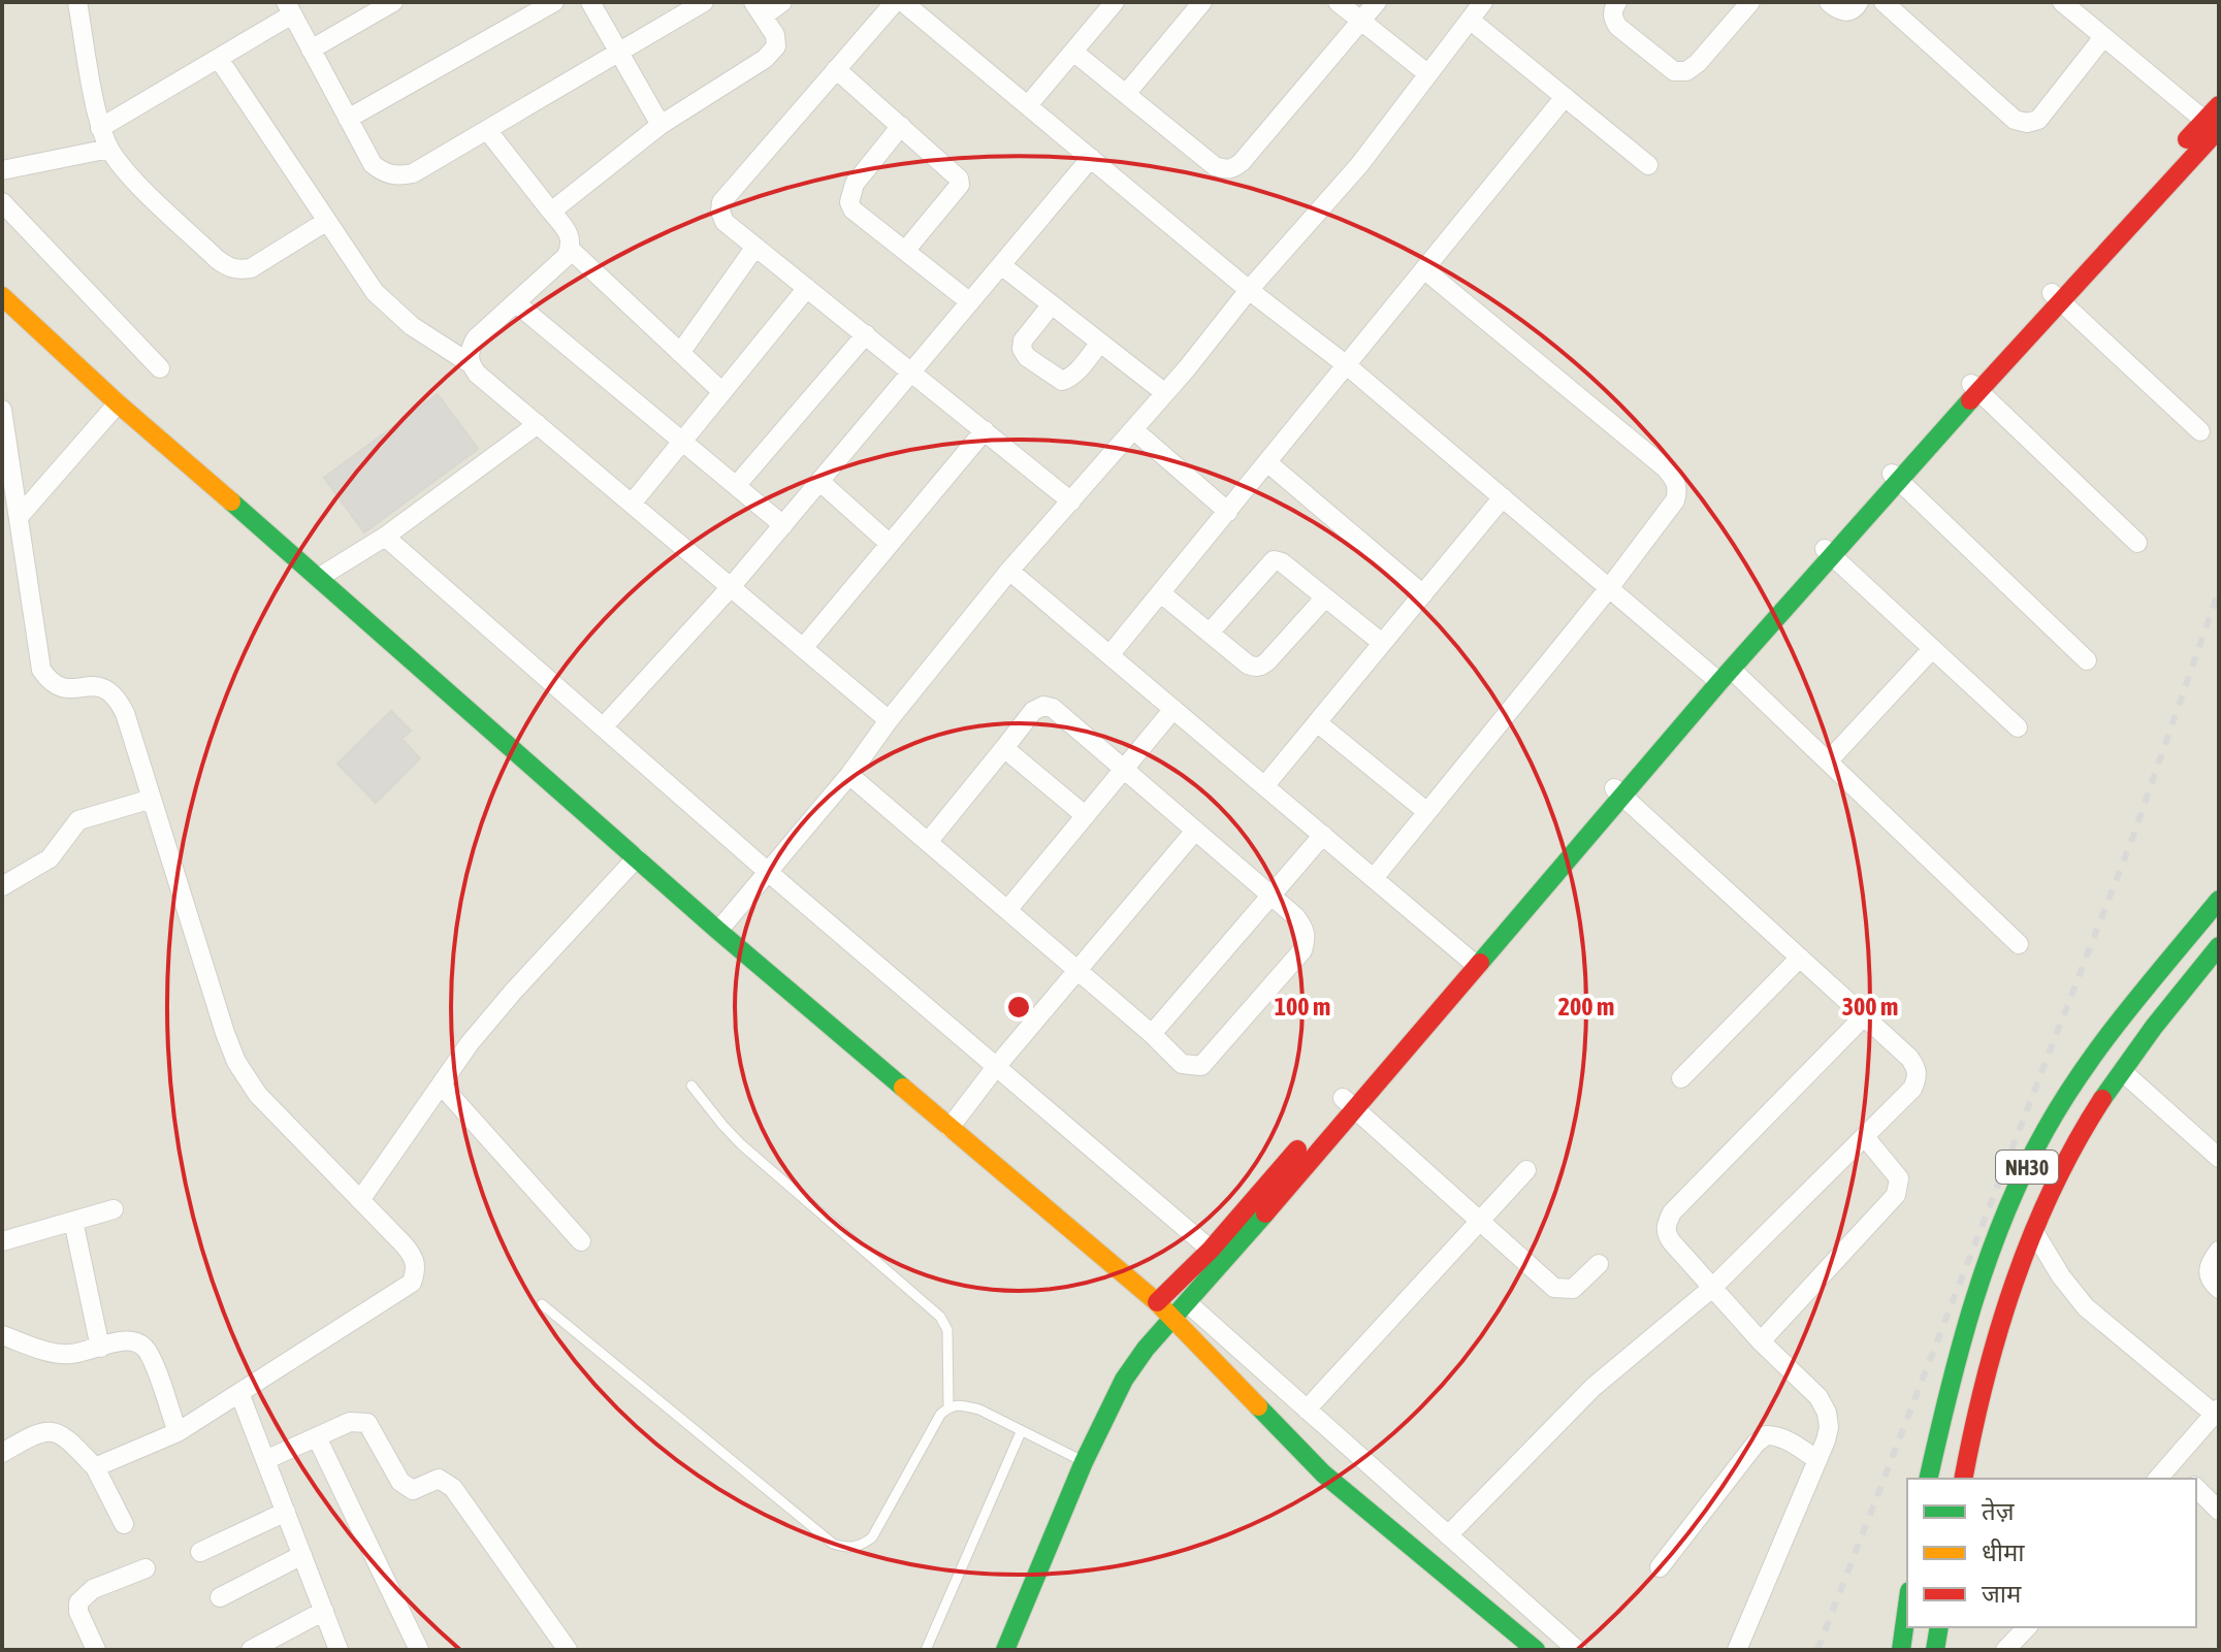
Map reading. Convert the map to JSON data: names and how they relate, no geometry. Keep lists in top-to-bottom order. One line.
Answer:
{"streets":{"main road":["NH30"]},"legend":["तेज़","धीमा","जाम"],"rings":["100 m","200 m","300 m"]}
